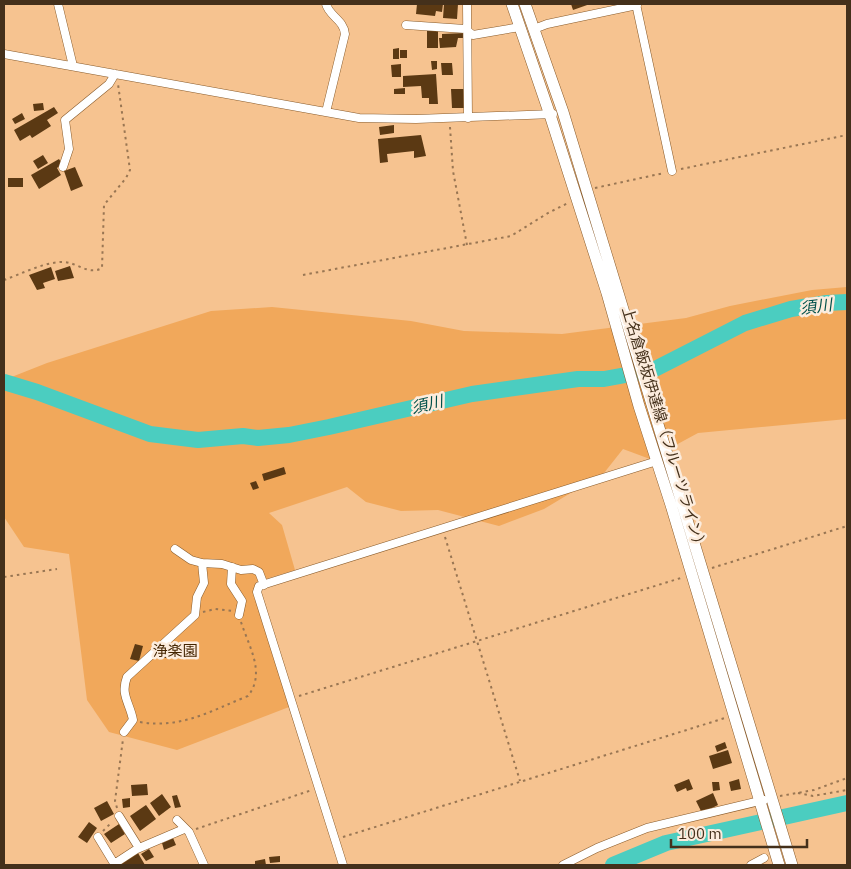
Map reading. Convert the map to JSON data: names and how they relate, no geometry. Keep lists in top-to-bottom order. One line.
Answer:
{"streets":{"main road":["上名倉飯坂伊達線（フルーツライン）"]},"water":["須川"],"parks":["浄楽園"],"scale_bar":"100 m"}
